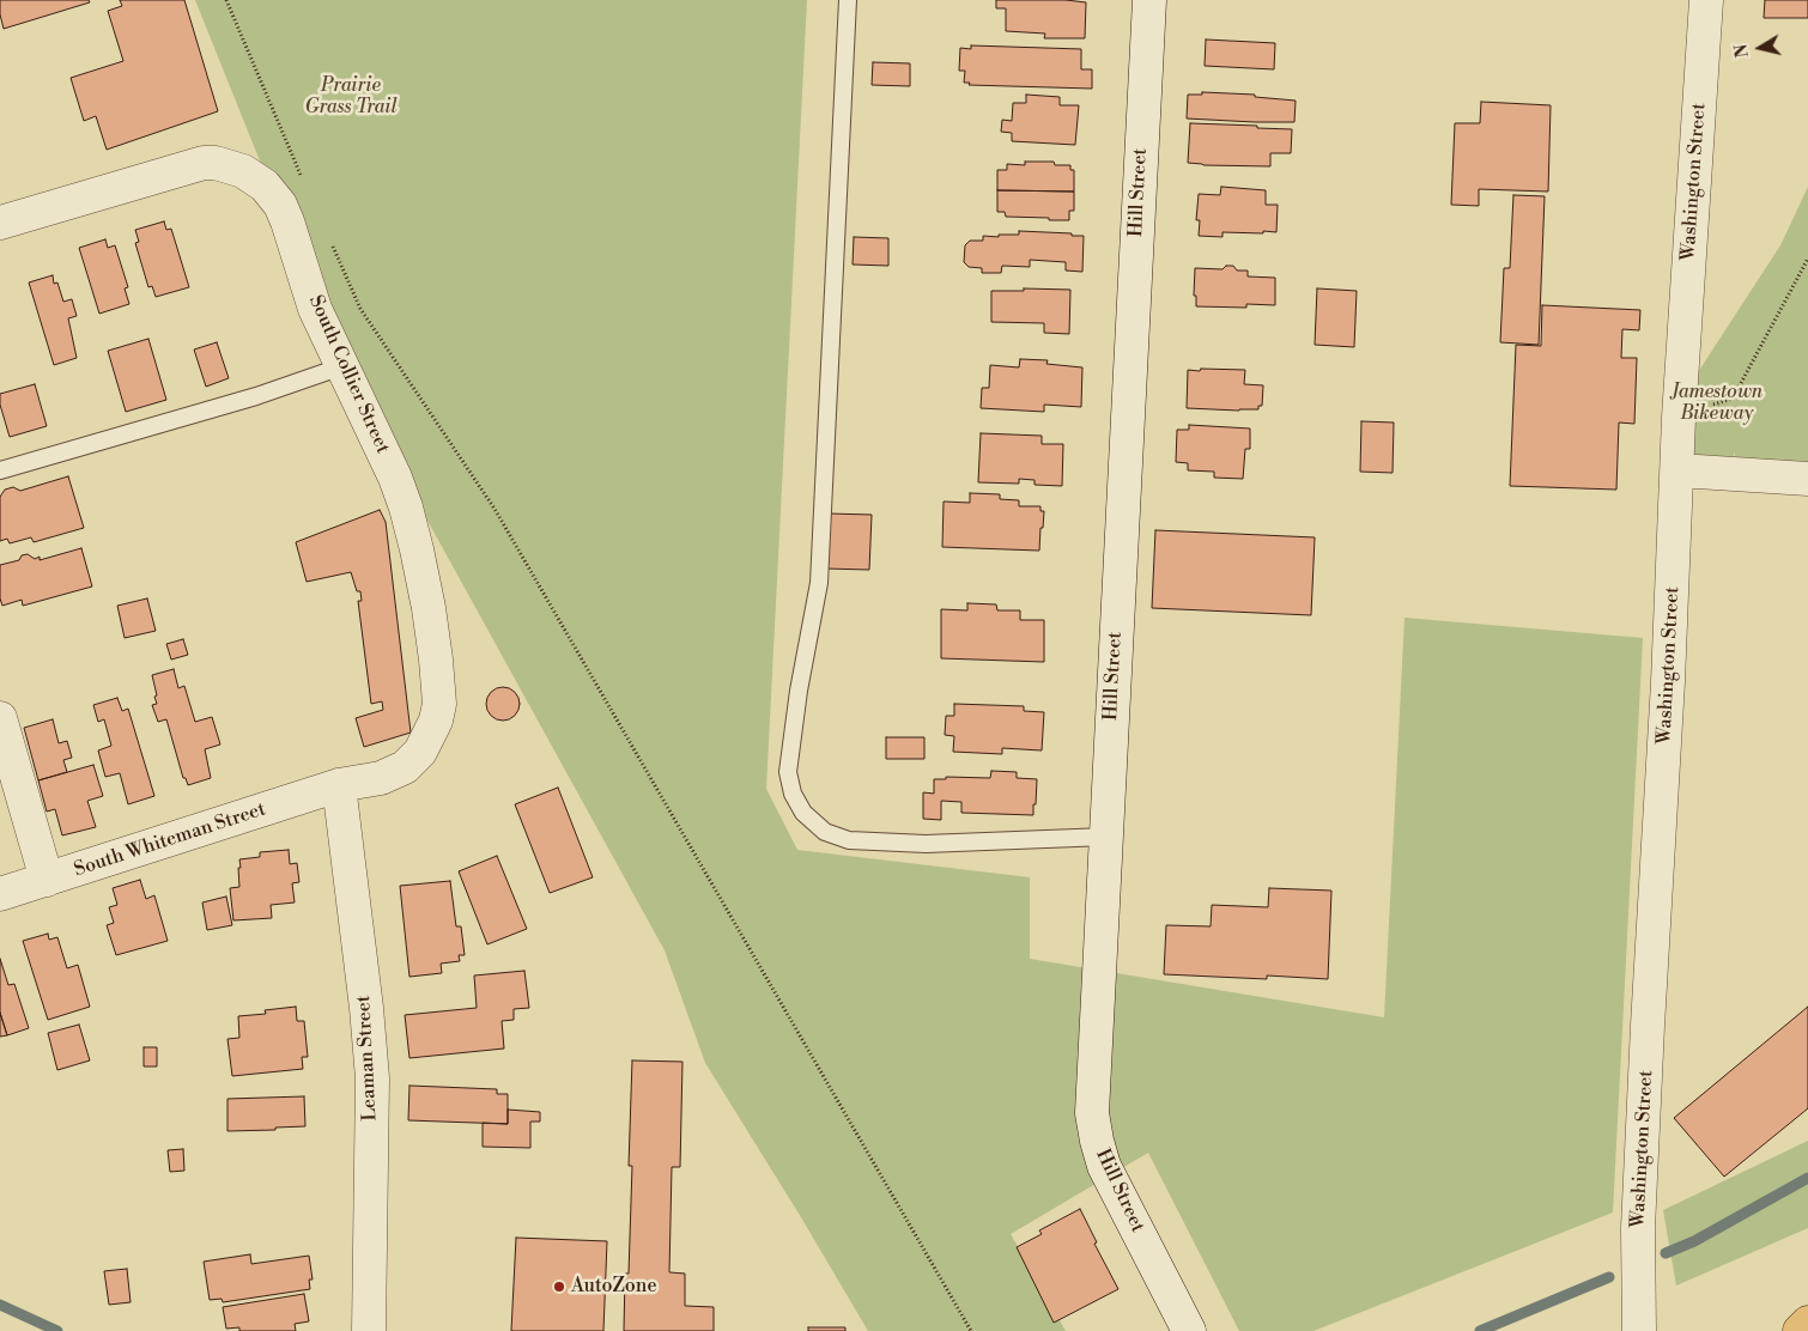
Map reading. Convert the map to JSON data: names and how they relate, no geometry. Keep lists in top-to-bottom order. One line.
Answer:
{"streets":{"street":["Washington Street","Hill Street","South Collier Street","South Whiteman Street","Leaman Street"]},"crossings":[["South Collier Street","South Whiteman Street"],["South Collier Street","Leaman Street"],["South Whiteman Street","Leaman Street"]],"parks":["Prairie Grass Trail","Jamestown Bikeway"],"places":["AutoZone"],"north":"left"}
